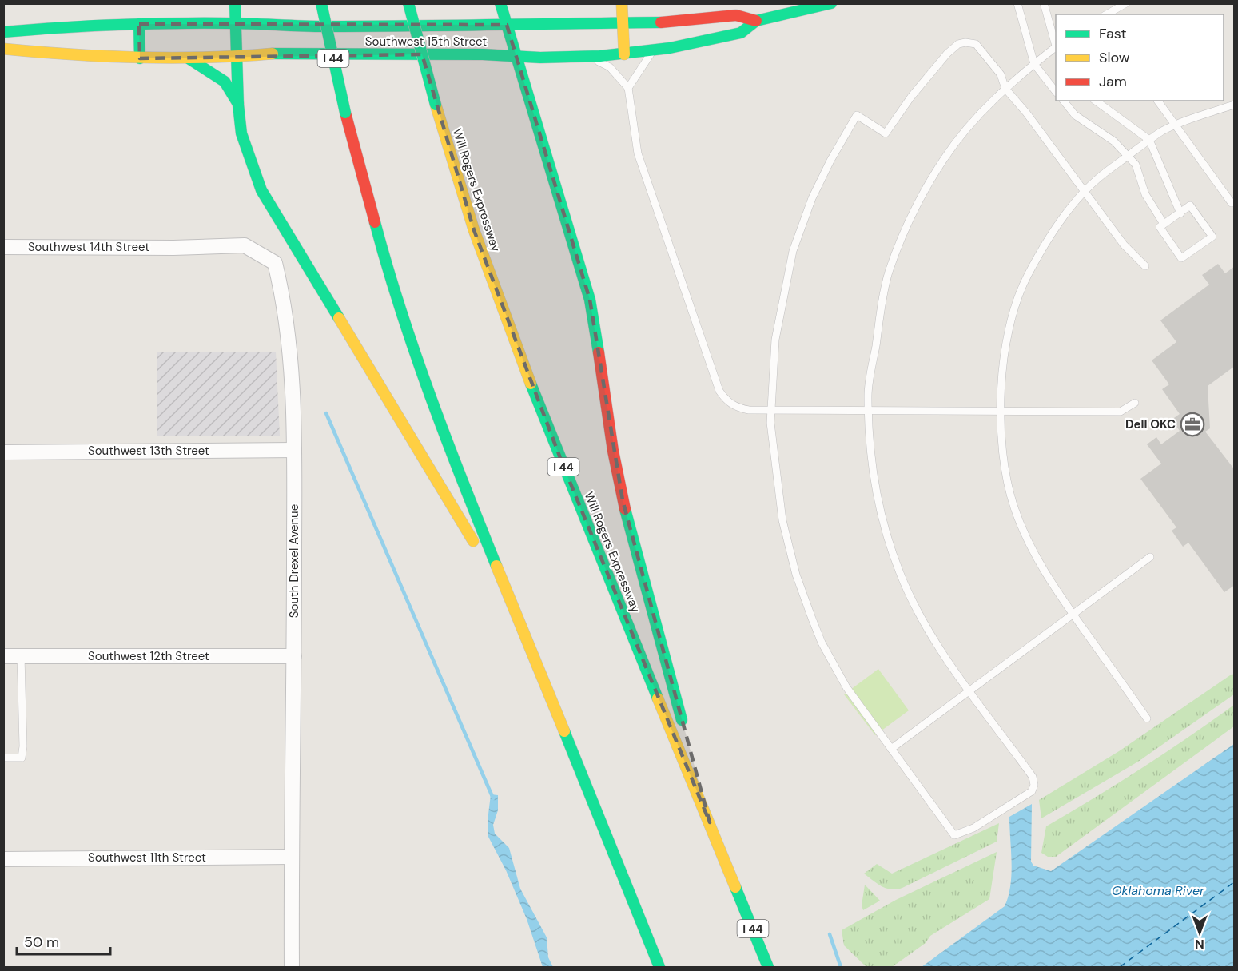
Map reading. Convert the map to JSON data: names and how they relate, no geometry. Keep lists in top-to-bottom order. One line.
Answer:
{"streets":{"main road":["Southwest 15th Street","I 44","Will Rogers Expressway"],"street":["Southwest 14th Street","Southwest 13th Street","South Drexel Avenue","Southwest 12th Street","Southwest 11th Street"]},"crossings":[["Southwest 14th Street","South Drexel Avenue"],["Southwest 13th Street","South Drexel Avenue"],["South Drexel Avenue","Southwest 12th Street"],["South Drexel Avenue","Southwest 11th Street"]],"water":["Oklahoma River"],"places":{"office":["Dell OKC"]},"legend":["Fast","Slow","Jam"],"scale_bar":"50 m","north":"bottom"}
